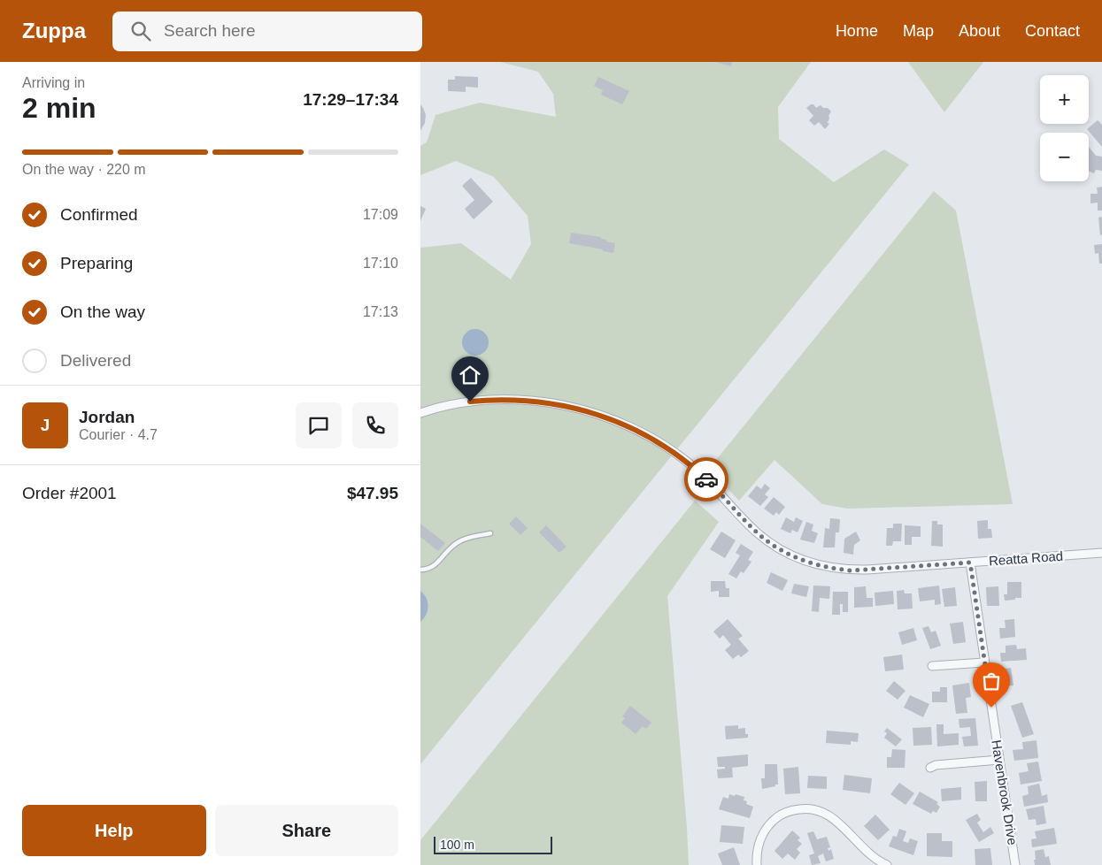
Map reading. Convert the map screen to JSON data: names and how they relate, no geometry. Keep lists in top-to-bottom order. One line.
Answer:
{"streets":{"street":["Reatta Road","Havenbrook Drive"]},"crossings":[["Reatta Road","Havenbrook Drive"]],"scale_bar":"100 m","page":{"header":"Zuppa","search":"Search here","nav":["Home","Map","About","Contact"],"heading":["2 min","Arriving in","17:29–17:34"],"panel":["Jordan","Courier · 4.7","Order #2001","$47.95"],"map_buttons":["+","−"],"bar":"On the way · 220 m","list":[["Confirmed","17:09"],["Preparing","17:10"],["On the way","17:13"],"Delivered"],"round":"J","buttons":["Help","Share"],"scale":"100 m"}}
